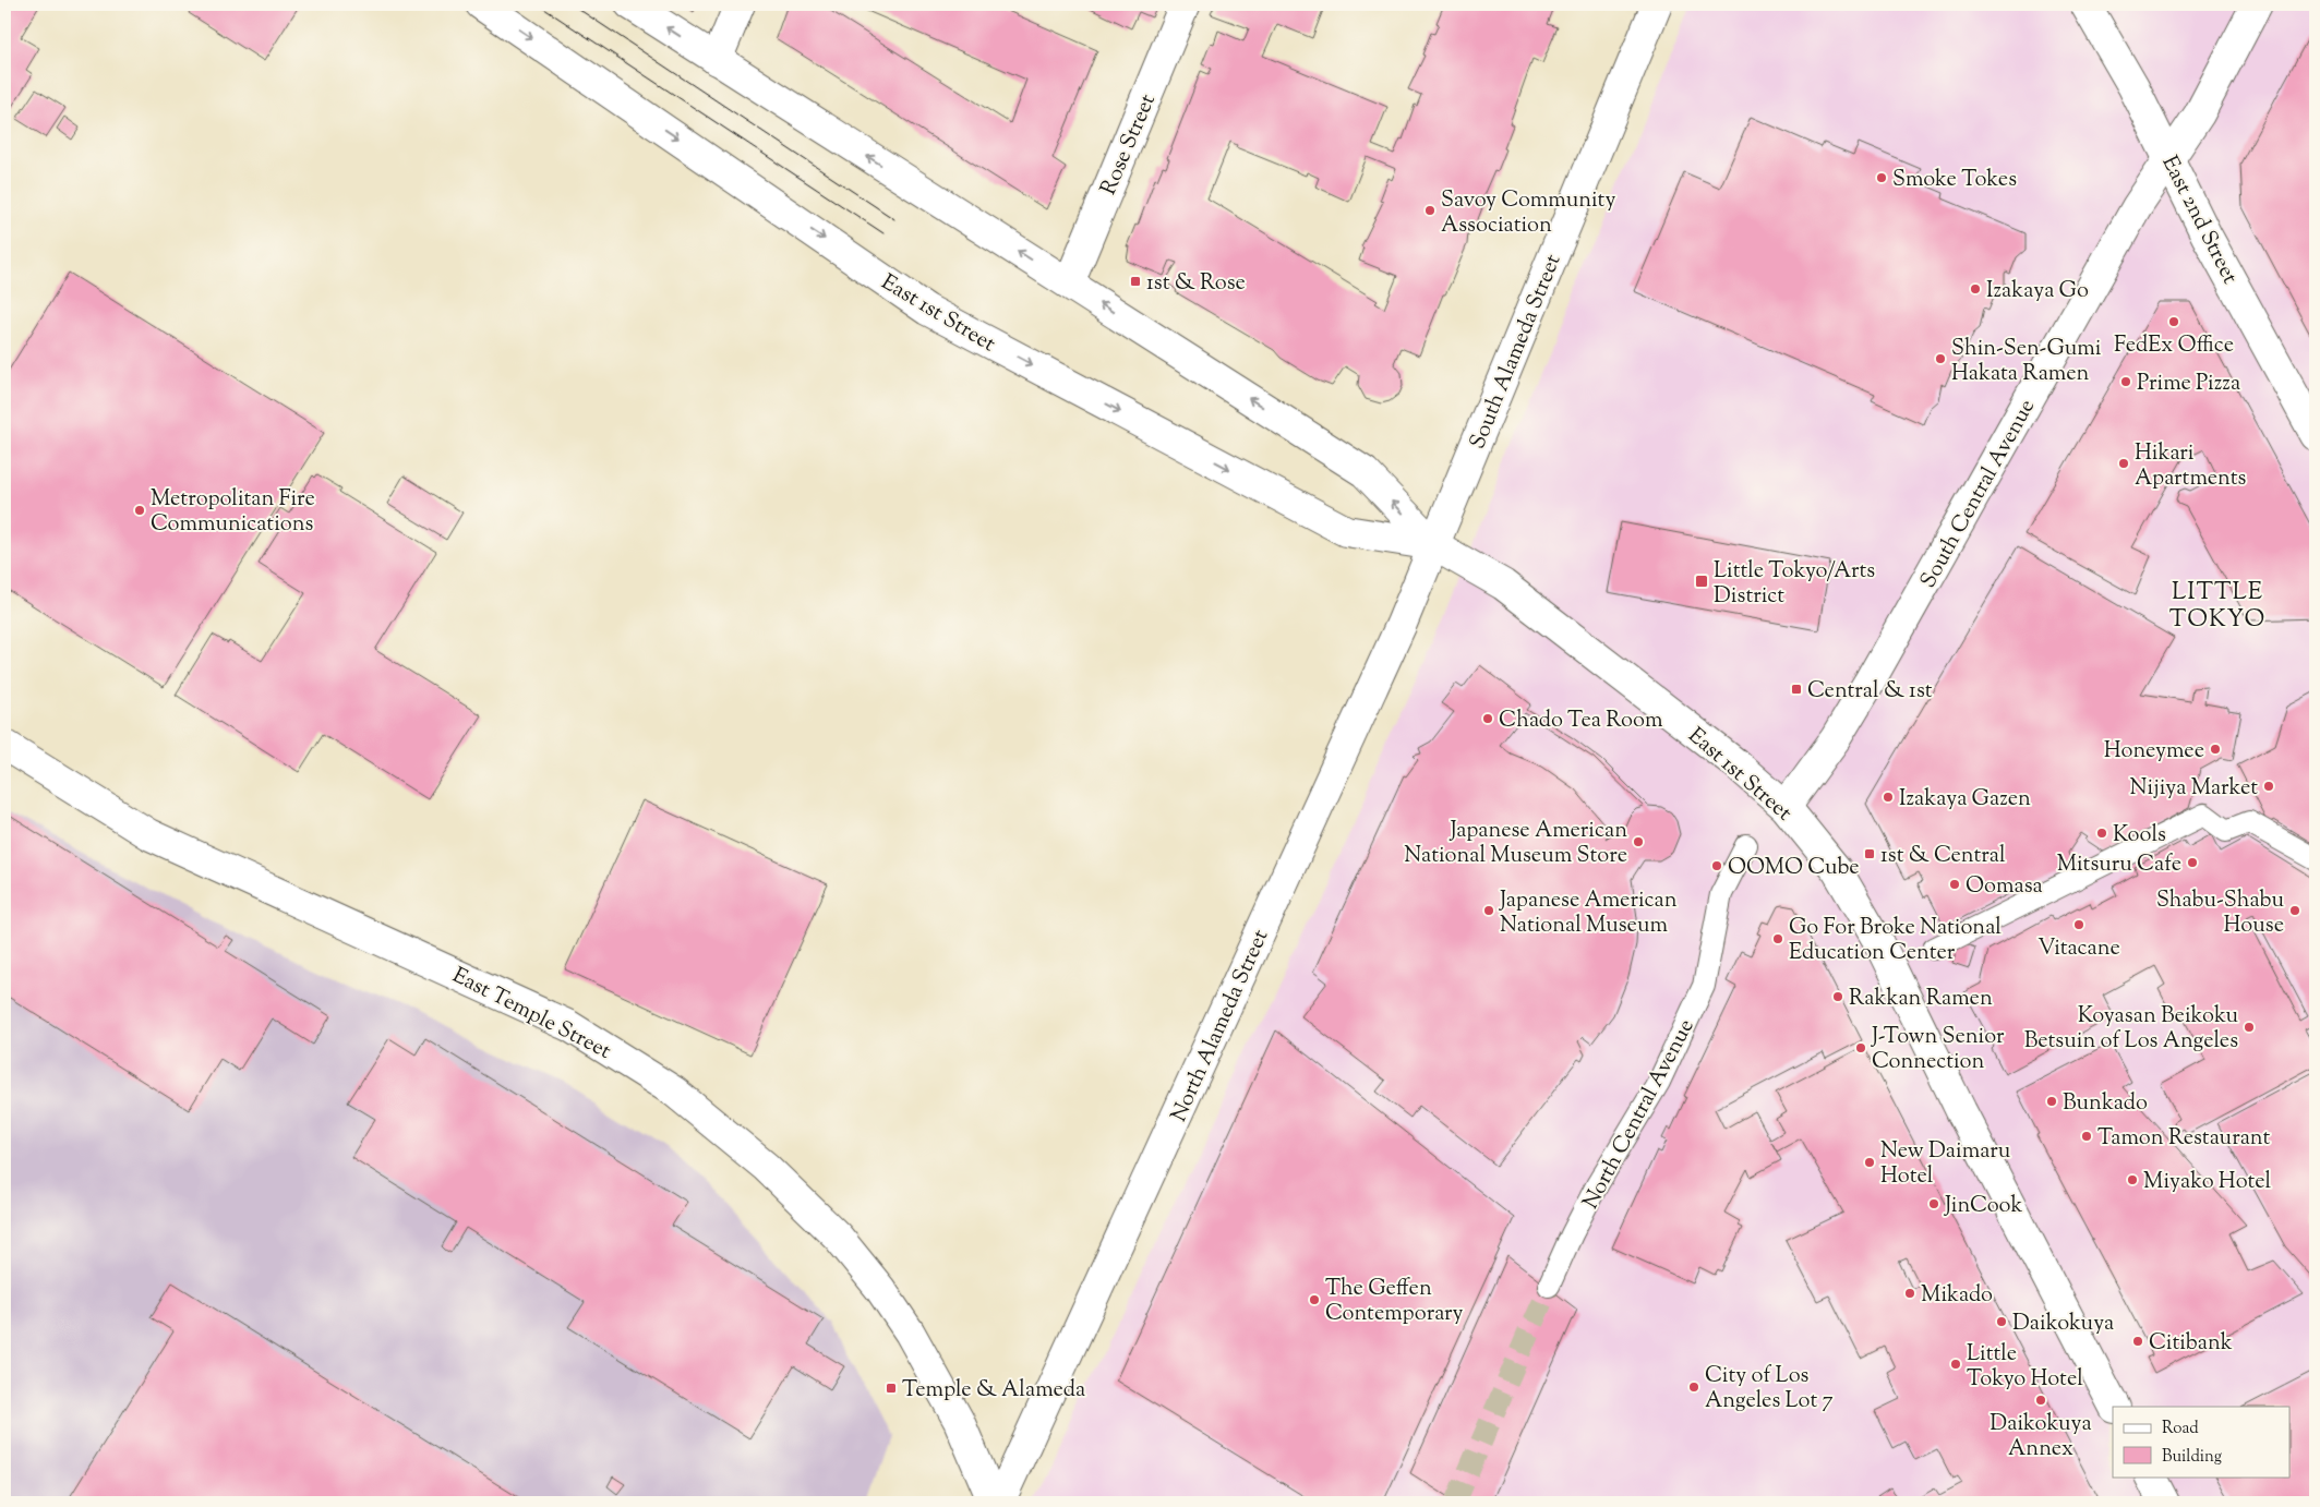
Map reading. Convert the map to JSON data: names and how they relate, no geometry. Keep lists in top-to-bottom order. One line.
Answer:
{"streets":{"main road":["Rose Street","East 2nd Street","East 1st Street","South Alameda Street","South Central Avenue","East Temple Street","North Alameda Street"],"street":["North Central Avenue"]},"crossings":[["Rose Street","East 1st Street"],["East 2nd Street","South Central Avenue"],["East 1st Street","South Alameda Street"],["East 1st Street","South Central Avenue"],["East 1st Street","North Alameda Street"],["South Alameda Street","North Alameda Street"]],"districts":["LITTLE TOKYO"],"places":{"other":["Smoke Tokes","Savoy Community Association","Izakaya Go","FedEx Office","Shin-Sen-Gumi Hakata Ramen","Prime Pizza","Hikari Apartments","Metropolitan Fire Communications","Chado Tea Room","Honeymee","Nijiya Market","Izakaya Gazen","Kools","Japanese American National Museum Store","Mitsuru Cafe","OOMO Cube","Oomasa","Japanese American National Museum","Shabu-Shabu House","Vitacane","Go For Broke National Education Center","Rakkan Ramen","Koyasan Beikoku Betsuin of Los Angeles","J-Town Senior Connection","Bunkado","Tamon Restaurant","New Daimaru Hotel","Miyako Hotel","JinCook","Mikado","The Geffen Contemporary","Daikokuya","Citibank","Little Tokyo Hotel","City of Los Angeles Lot 7","Daikokuya Annex"],"transit":["1st & Rose","Little Tokyo/Arts District","Central & 1st","1st & Central","Temple & Alameda"]},"legend":["Road","Building"]}
